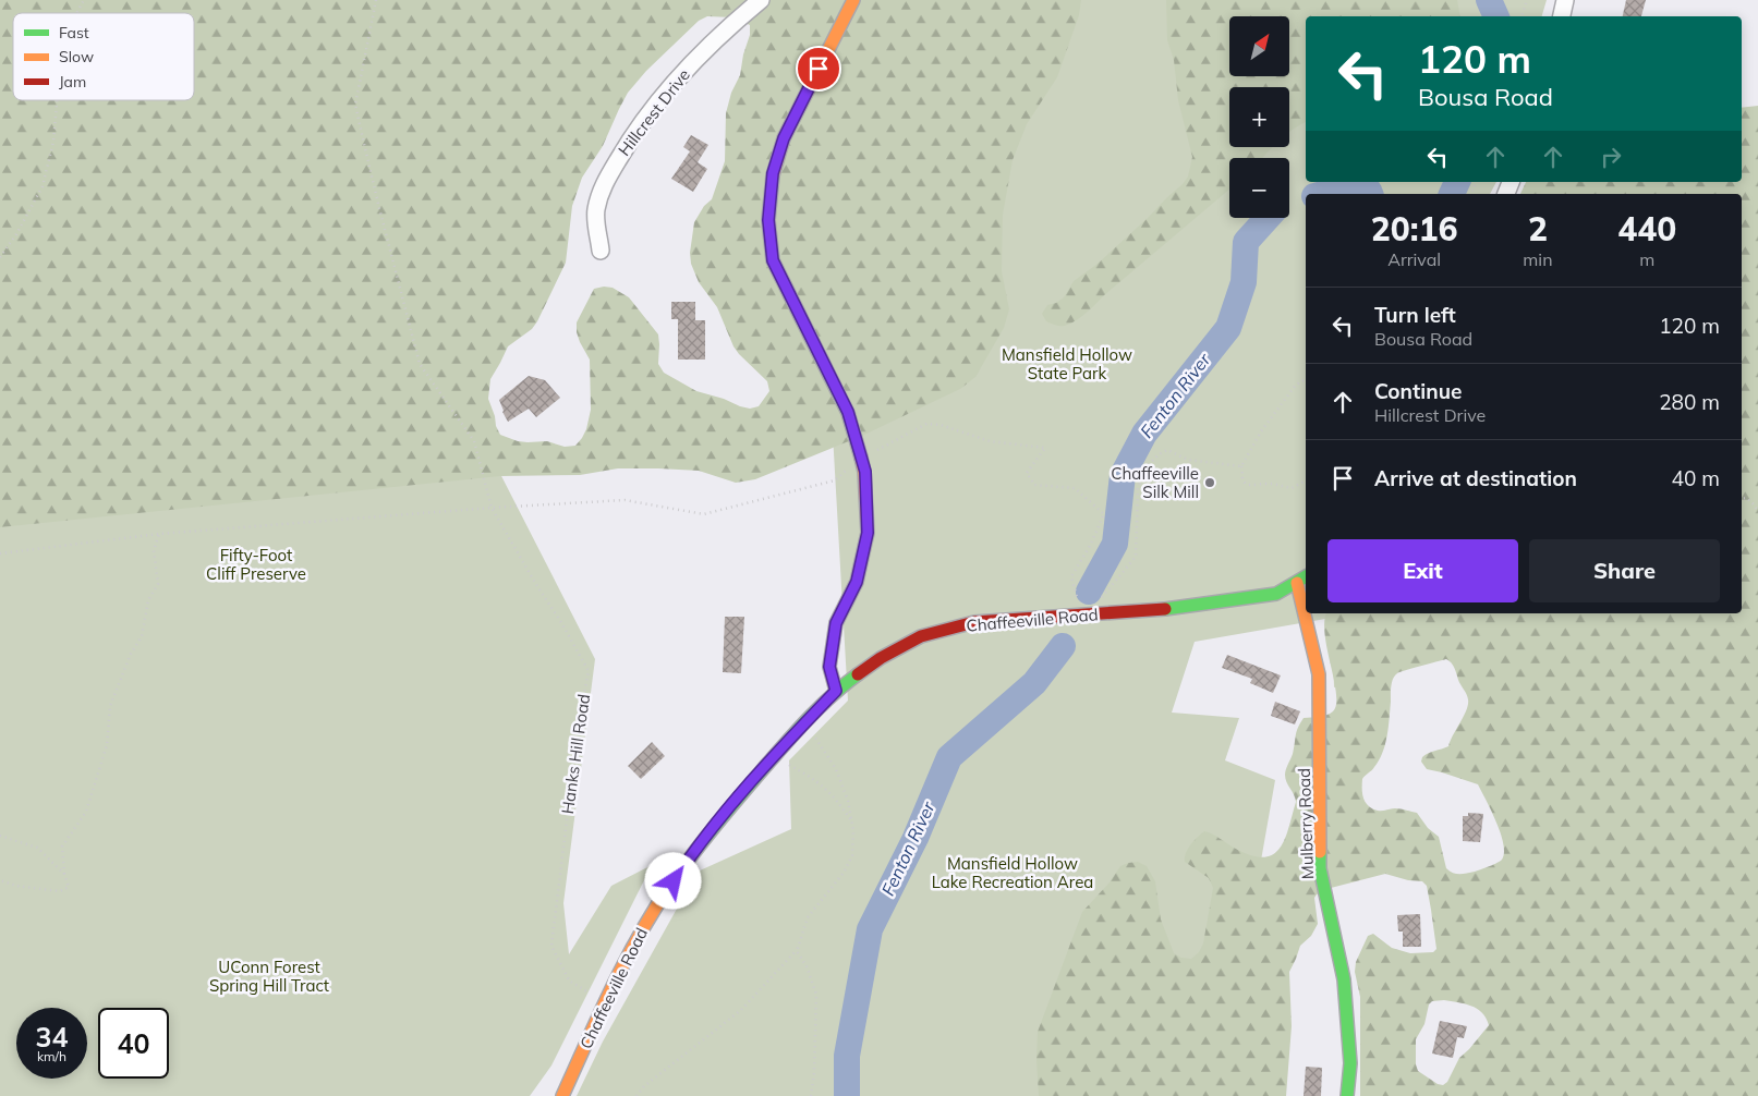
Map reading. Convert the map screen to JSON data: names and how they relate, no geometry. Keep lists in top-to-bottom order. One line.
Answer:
{"streets":{"street":["Hillcrest Drive","Chaffeeville Road","Mulberry Road"],"path":["Hanks Hill Road"]},"crossings":[["Chaffeeville Road","Hanks Hill Road"],["Chaffeeville Road","Mulberry Road"]],"water":["Fenton River"],"parks":["Mansfield Hollow State Park","Fifty-Foot Cliff Preserve","Mansfield Hollow Lake Recreation Area","UConn Forest Spring Hill Tract"],"places":["Chaffeeville Silk Mill"],"legend":["Fast","Slow","Jam"],"north":"top right","page":{"map_buttons":["+","−"],"turn":["120 m","Bousa Road"],"eta":["20:16","Arrival","2","min","440","m"],"list":[{"name":"Turn left","note":"Bousa Road","value":"120 m"},{"name":"Continue","note":"Hillcrest Drive","value":"280 m"},{"name":"Arrive at destination","value":"40 m"}],"buttons":["Exit","Share"],"speed":"34 km/h","limit":"40"}}
